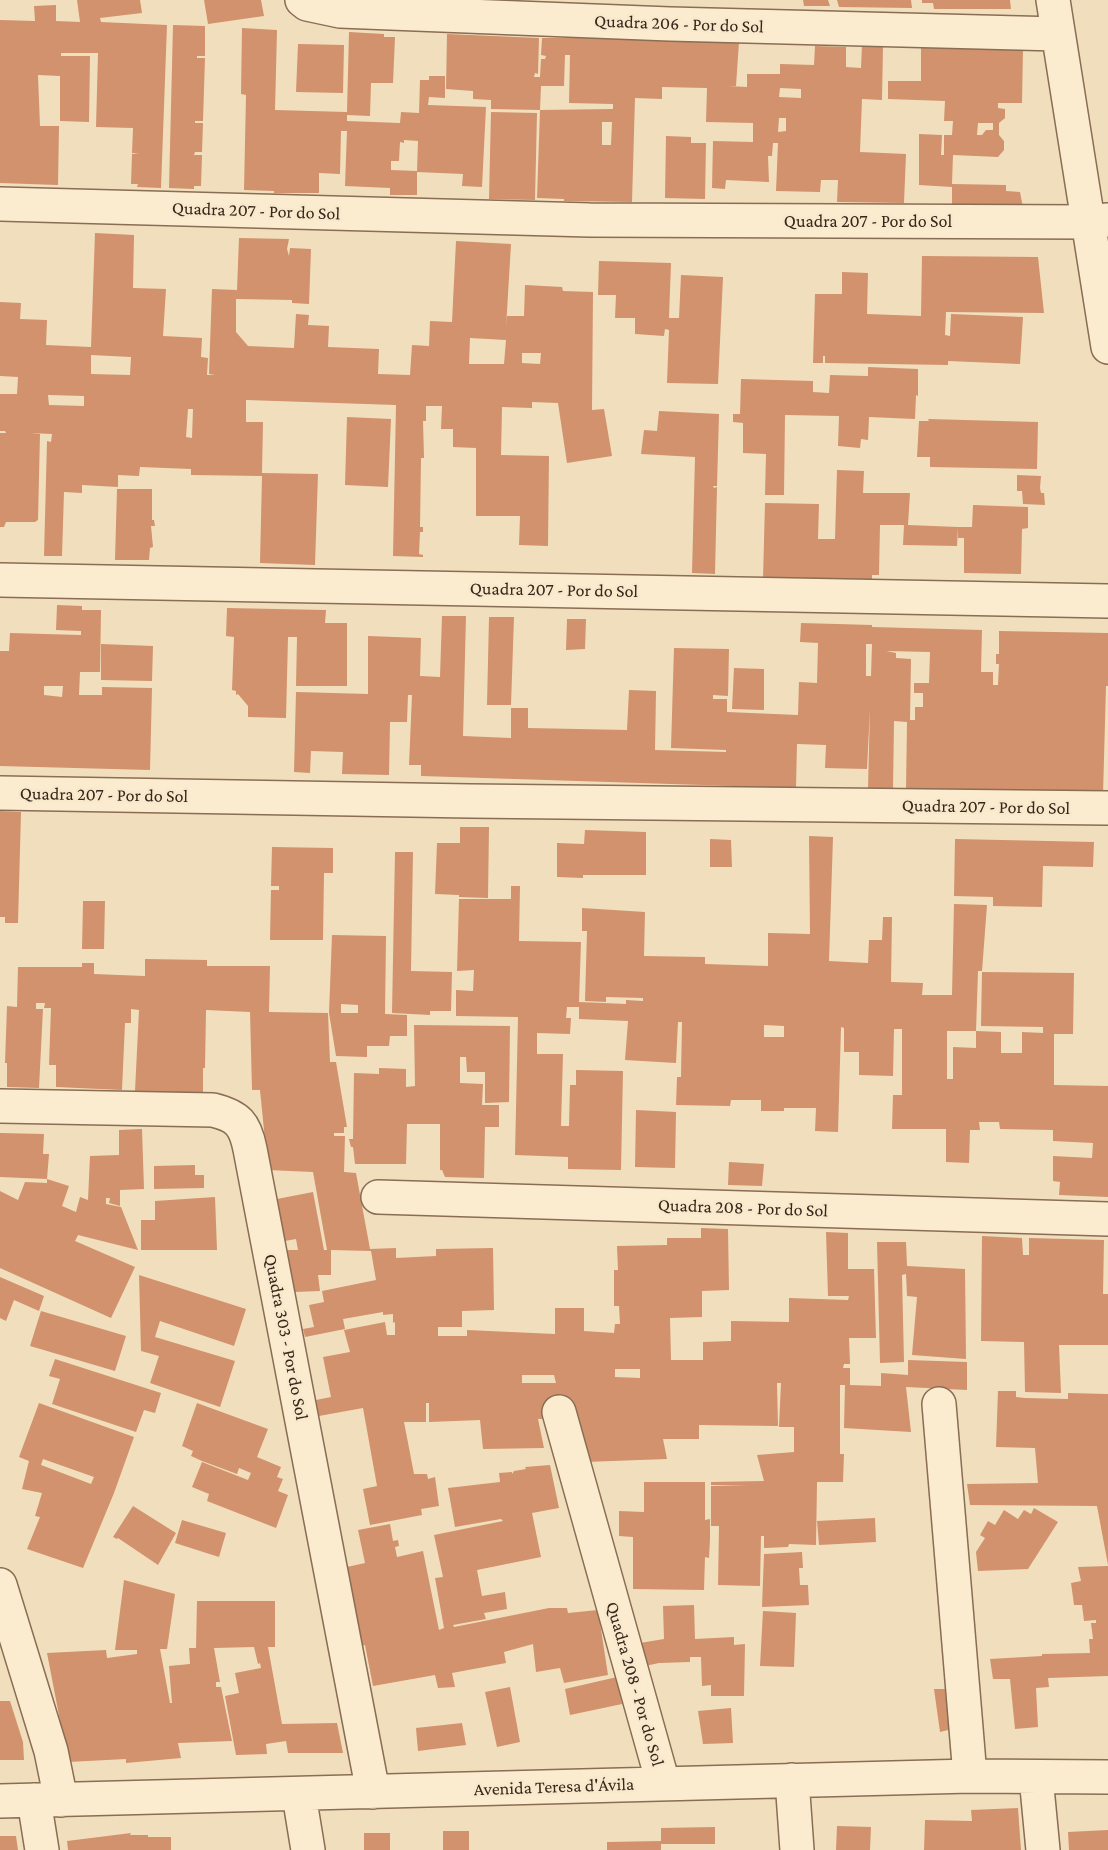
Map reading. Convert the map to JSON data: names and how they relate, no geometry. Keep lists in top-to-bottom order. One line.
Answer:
{"streets":{"street":["Quadra 206 - Por do Sol","Quadra 207 - Por do Sol","Quadra 208 - Por do Sol","Quadra 303 - Por do Sol","Avenida Teresa d'Ávila"]},"crossings":[["Quadra 208 - Por do Sol","Avenida Teresa d'Ávila"],["Quadra 303 - Por do Sol","Avenida Teresa d'Ávila"]]}
